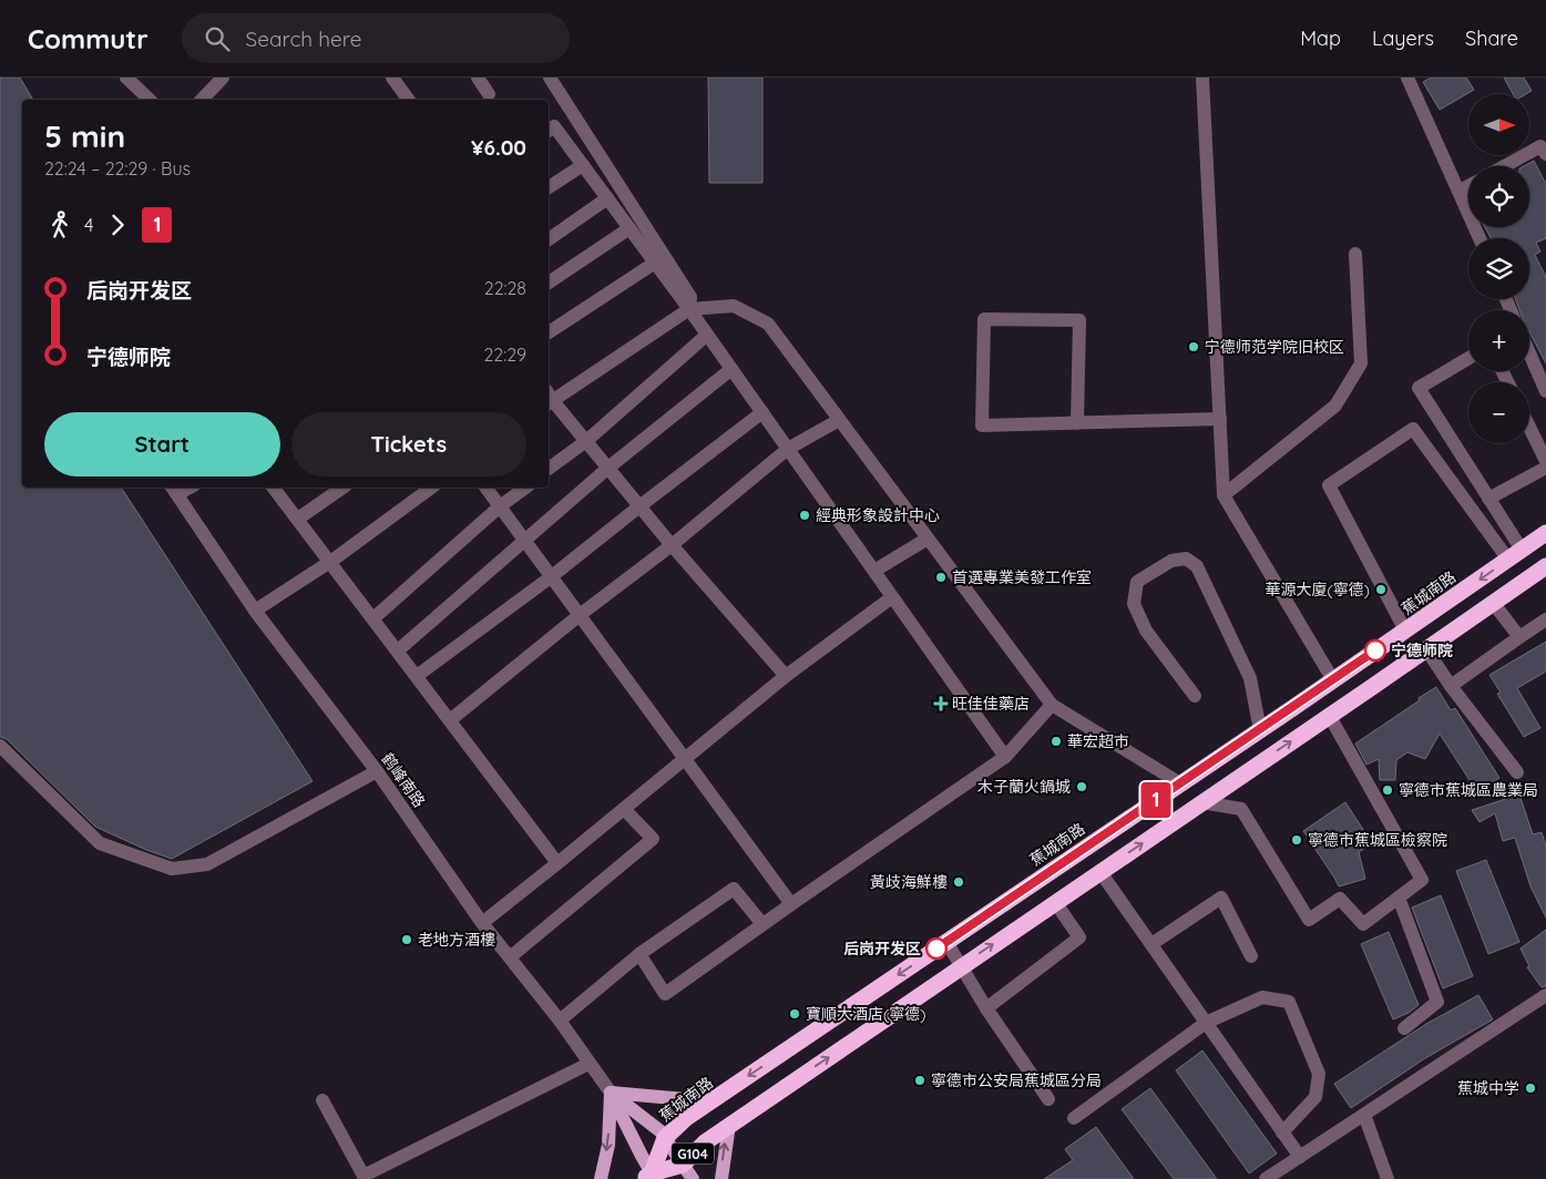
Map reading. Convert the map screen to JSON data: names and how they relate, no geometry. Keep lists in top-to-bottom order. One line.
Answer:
{"streets":{"highway":["蕉城南路","G104"],"street":["鹤峰南路"]},"crossings":[["蕉城南路","G104"]],"places":{"other":["宁德师范学院旧校区","經典形象設計中心","首選專業美發工作室","華源大廈(寧德)","宁德师院","華宏超市","木子蘭火鍋城","寧德市蕉城區農業局","寧德市蕉城區檢察院","黃歧海鮮樓","老地方酒樓","后岗开发区","寶順大酒店(寧德)","寧德市公安局蕉城區分局","蕉城中学"],"health":["旺佳佳藥店"]},"lines":["bus line 1"],"north":"right","page":{"header":"Commutr","search":"Search here","nav":["Map","Layers","Share"],"on_map":"1","map_buttons":["+","−"],"heading":["5 min","22:24 – 22:29 · Bus","¥6.00"],"legs":["4","1"],"list":[{"name":"后岗开发区","value":"22:28"},{"name":"宁德师院","value":"22:29"}],"buttons":["Start","Tickets"]}}
